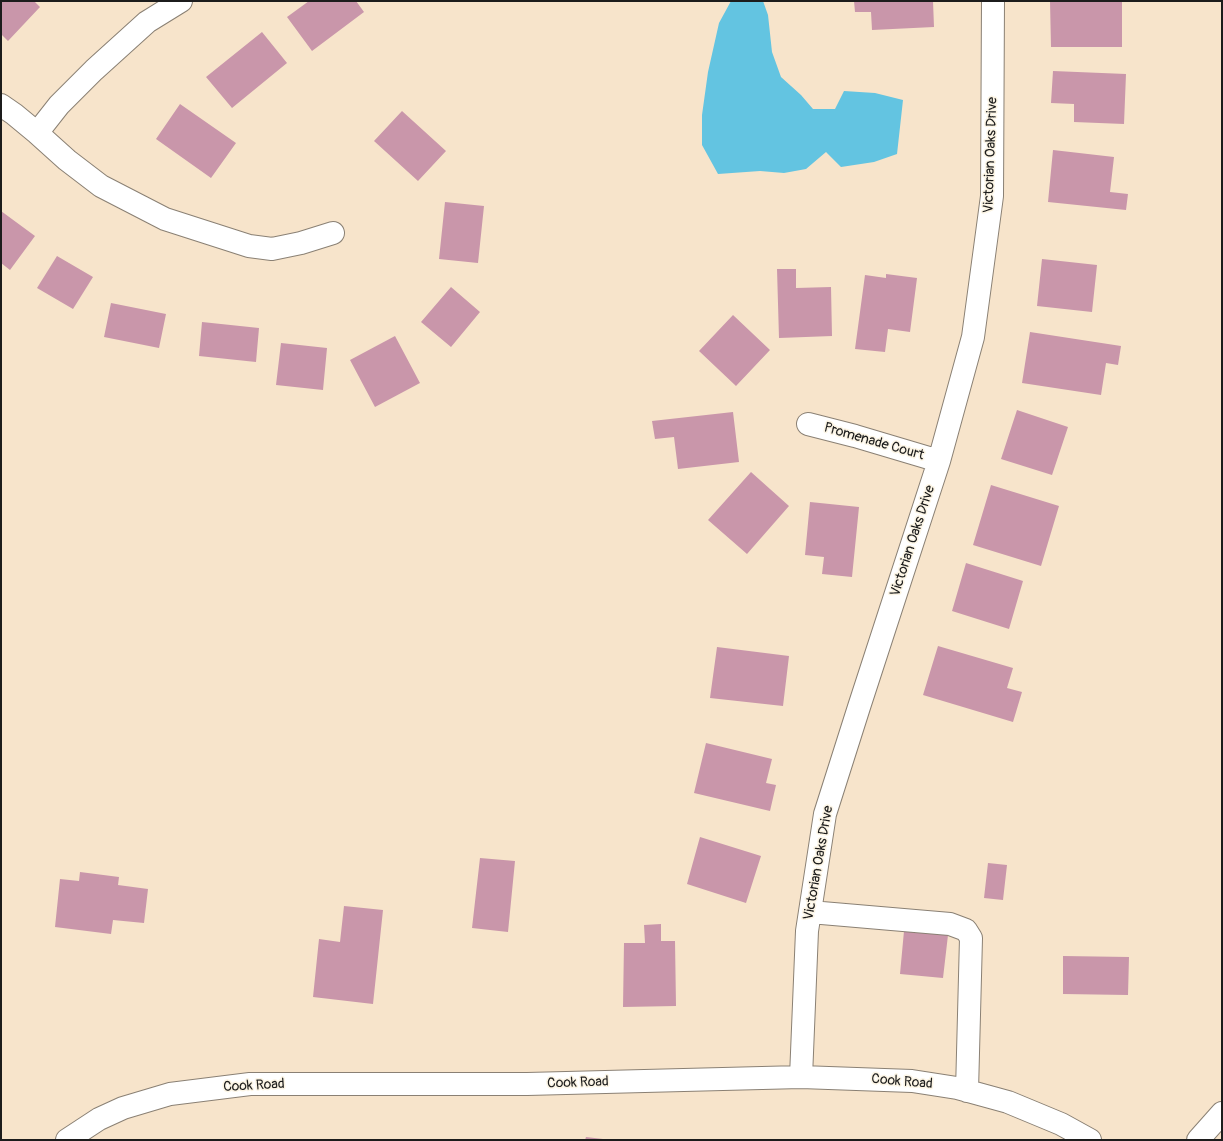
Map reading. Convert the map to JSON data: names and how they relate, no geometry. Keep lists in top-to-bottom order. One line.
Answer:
{"streets":{"street":["Victorian Oaks Drive","Promenade Court","Cook Road"]},"crossings":[["Victorian Oaks Drive","Promenade Court"],["Victorian Oaks Drive","Cook Road"]]}
